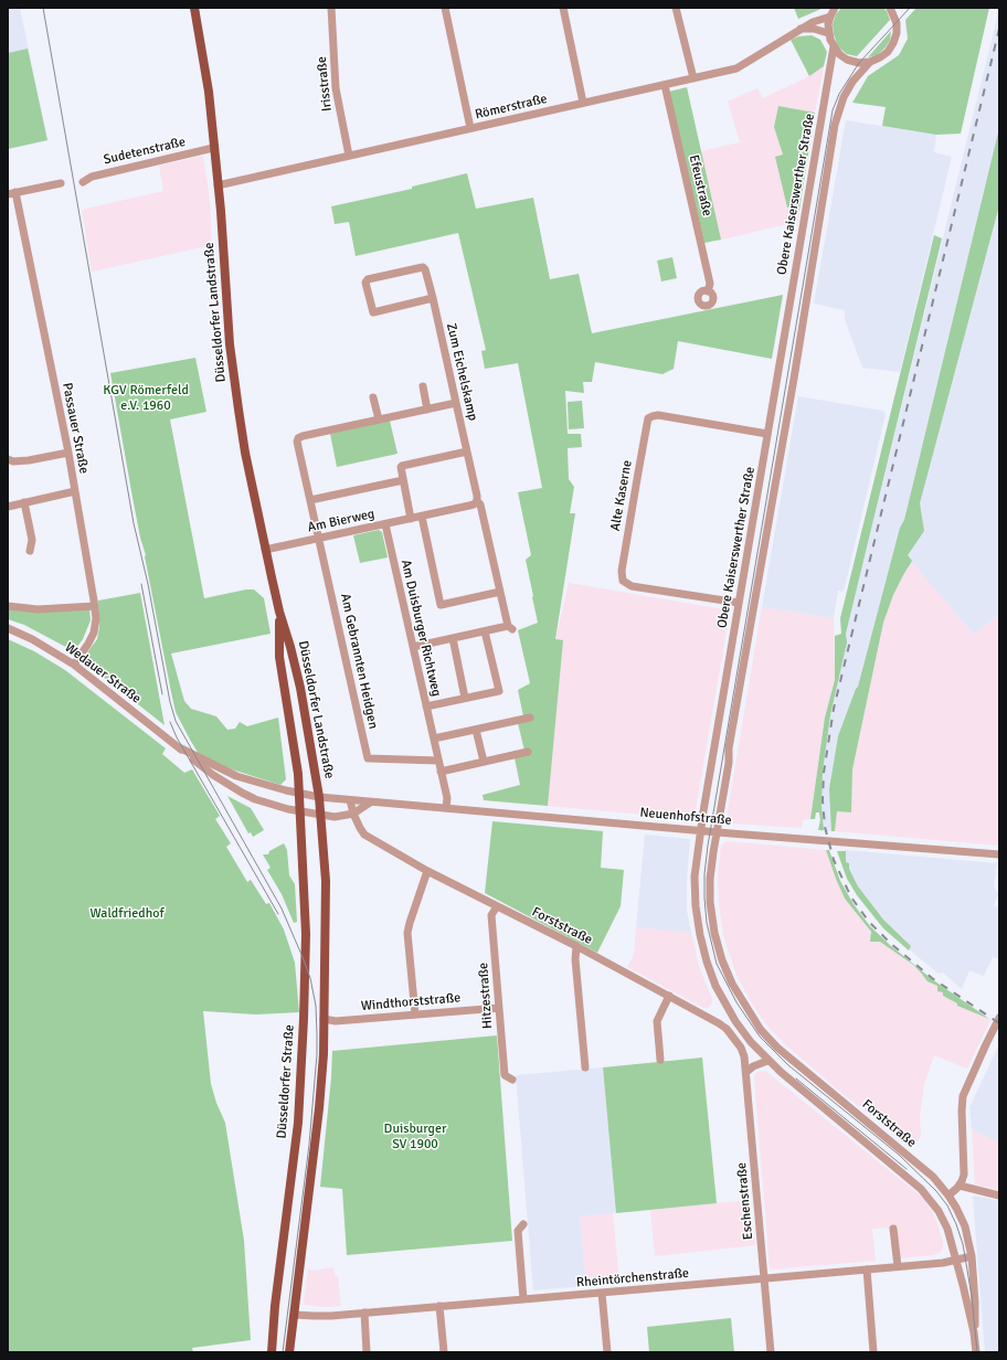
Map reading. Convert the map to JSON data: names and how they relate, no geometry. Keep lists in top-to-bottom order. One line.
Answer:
{"streets":{"main road":["Düsseldorfer Landstraße","Düsseldorfer Straße"],"street":["Irisstraße","Römerstraße","Sudetenstraße","Efeustraße","Obere Kaiserswerther Straße","Zum Eichelskamp","Passauer Straße","Alte Kaserne","Am Bierweg","Am Duisburger Richtweg","Am Gebrannten Heidgen","Wedauer Straße","Neuenhofstraße","Forststraße","Hitzestraße","Windthorststraße","Eschenstraße","Rheintörchenstraße"]},"crossings":[["Irisstraße","Römerstraße"],["Römerstraße","Efeustraße"],["Römerstraße","Düsseldorfer Landstraße"],["Sudetenstraße","Düsseldorfer Landstraße"],["Obere Kaiserswerther Straße","Alte Kaserne"],["Obere Kaiserswerther Straße","Neuenhofstraße"],["Obere Kaiserswerther Straße","Forststraße"],["Düsseldorfer Landstraße","Am Bierweg"],["Düsseldorfer Landstraße","Wedauer Straße"],["Düsseldorfer Landstraße","Neuenhofstraße"],["Düsseldorfer Landstraße","Düsseldorfer Straße"],["Zum Eichelskamp","Am Bierweg"],["Zum Eichelskamp","Am Duisburger Richtweg"],["Zum Eichelskamp","Am Gebrannten Heidgen"],["Passauer Straße","Wedauer Straße"],["Am Bierweg","Am Duisburger Richtweg"],["Am Bierweg","Am Gebrannten Heidgen"],["Am Duisburger Richtweg","Am Gebrannten Heidgen"],["Am Duisburger Richtweg","Neuenhofstraße"],["Wedauer Straße","Neuenhofstraße"],["Wedauer Straße","Düsseldorfer Straße"],["Forststraße","Hitzestraße"],["Forststraße","Eschenstraße"],["Forststraße","Rheintörchenstraße"],["Hitzestraße","Windthorststraße"],["Eschenstraße","Rheintörchenstraße"]],"parks":["KGV Römerfeld e.V. 1960","Waldfriedhof","Duisburger SV 1900"]}
